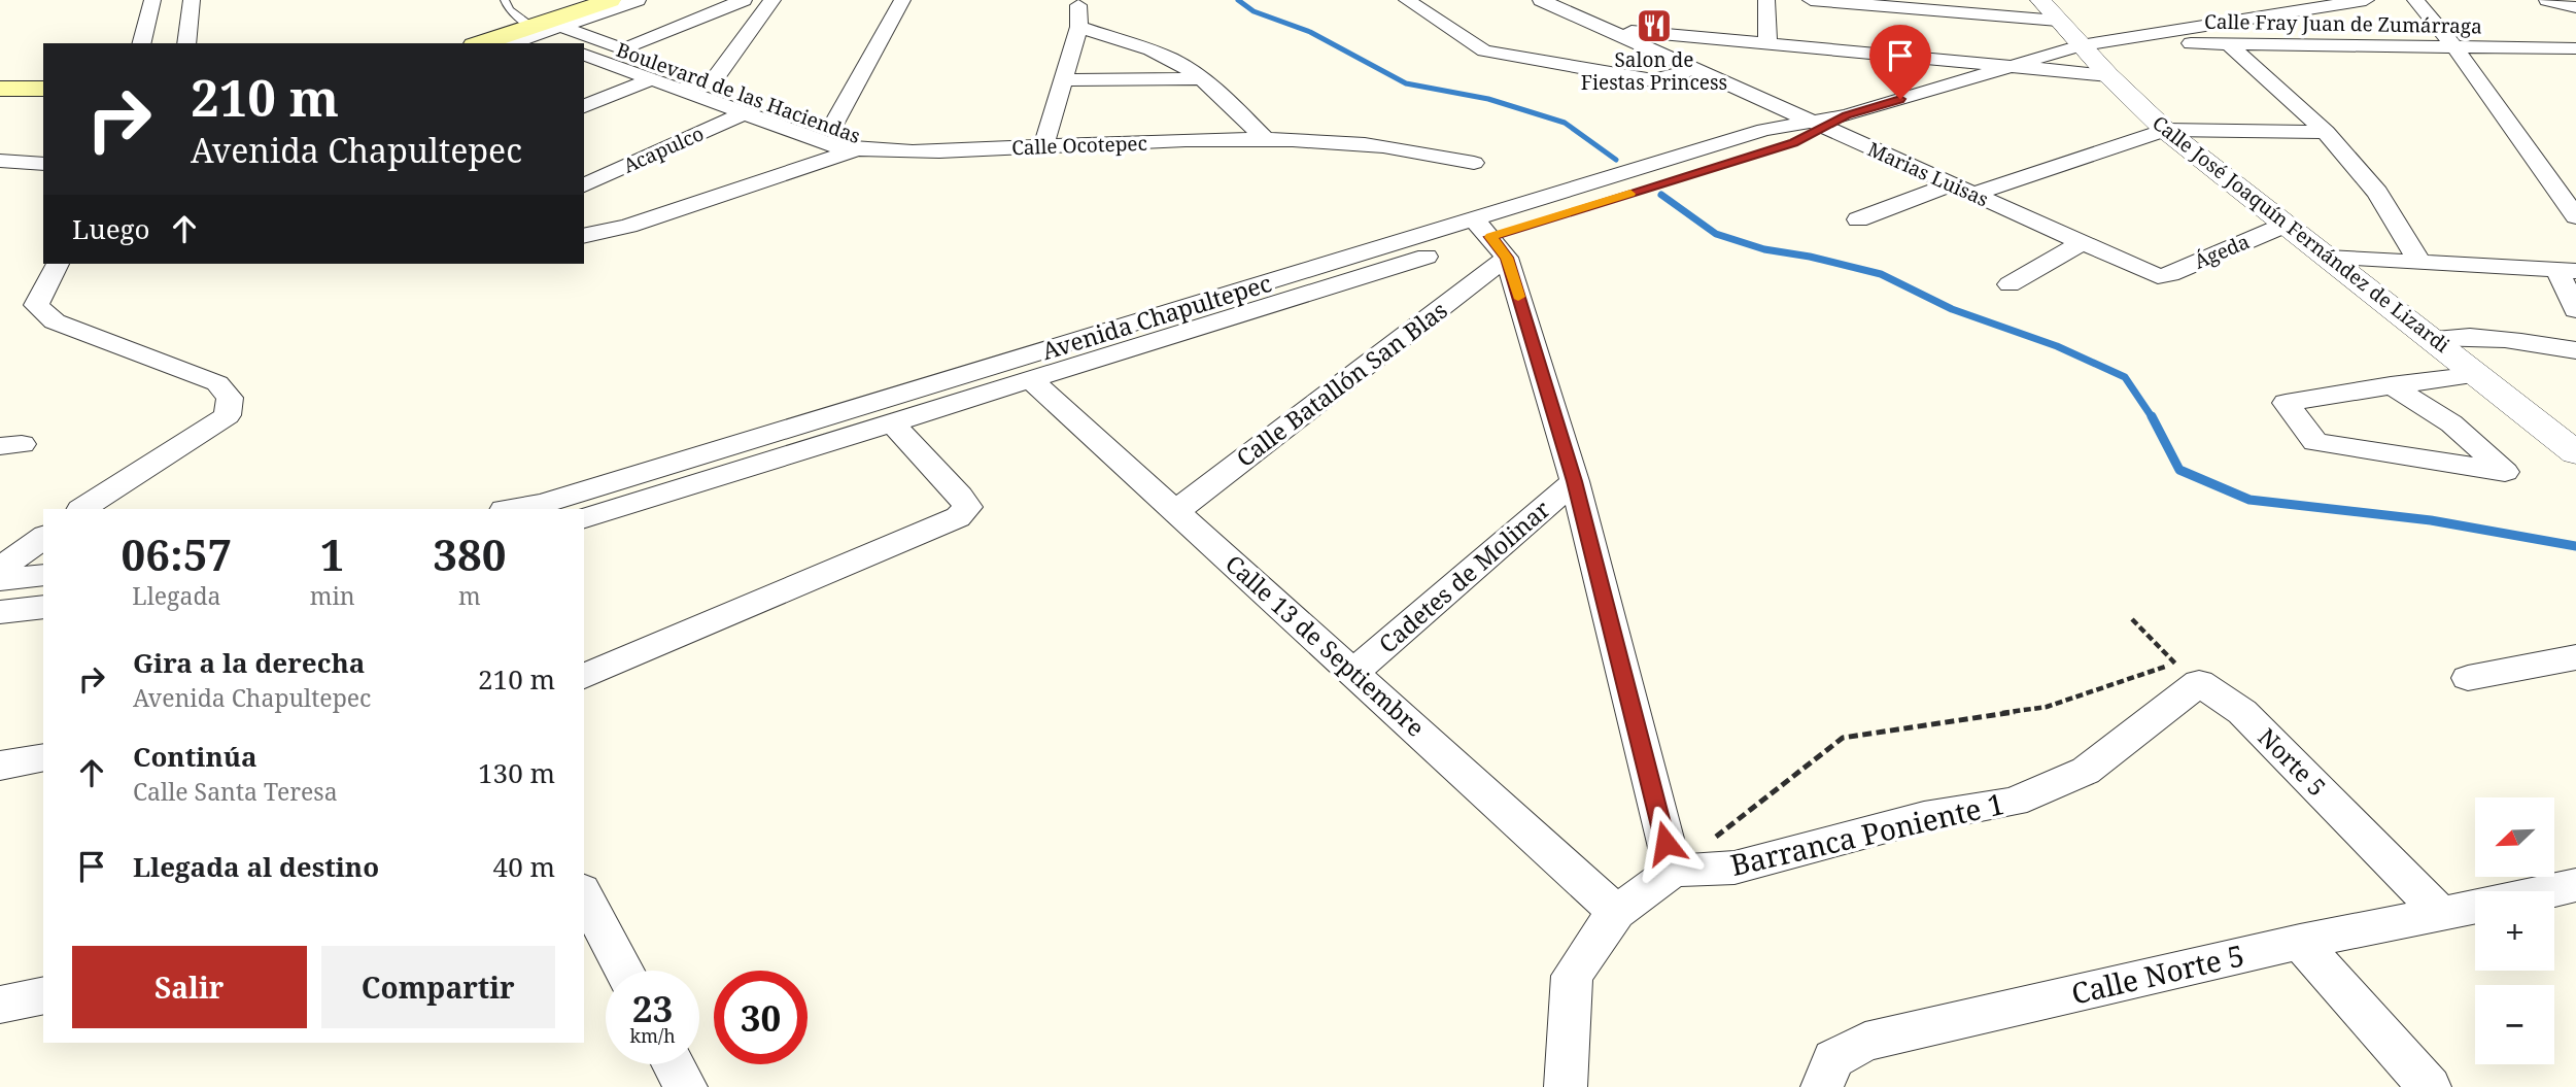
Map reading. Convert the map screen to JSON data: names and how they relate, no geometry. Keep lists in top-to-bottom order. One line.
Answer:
{"streets":{"street":["Calle Fray Juan de Zumárraga","Boulevard de las Haciendas","Calle Ocotepec","Acapulco","Marias Luisas","Calle José Joaquín Fernández de Lizardi","Ágeda","Avenida Chapultepec","Calle Batallón San Blas","Cadetes de Molinar","Calle 13 de Septiembre","Norte 5","Barranca Poniente 1","Calle Norte 5"]},"crossings":[["Calle Fray Juan de Zumárraga","Avenida Chapultepec"],["Boulevard de las Haciendas","Calle Ocotepec"],["Boulevard de las Haciendas","Acapulco"],["Marias Luisas","Ágeda"],["Marias Luisas","Avenida Chapultepec"],["Calle José Joaquín Fernández de Lizardi","Ágeda"],["Calle José Joaquín Fernández de Lizardi","Avenida Chapultepec"],["Avenida Chapultepec","Calle Batallón San Blas"],["Avenida Chapultepec","Calle 13 de Septiembre"],["Calle Batallón San Blas","Calle 13 de Septiembre"],["Cadetes de Molinar","Calle 13 de Septiembre"],["Norte 5","Barranca Poniente 1"],["Norte 5","Calle Norte 5"]],"places":{"restaurant":["Salon de Fiestas Princess"]},"north":"bottom left","page":{"turn":["210 m","Avenida Chapultepec"],"then":"Luego","eta":["06:57","Llegada","1","min","380","m"],"list":[{"name":"Gira a la derecha","note":"Avenida Chapultepec","value":"210 m"},{"name":"Continúa","note":"Calle Santa Teresa","value":"130 m"},{"name":"Llegada al destino","value":"40 m"}],"map_buttons":["+","−"],"buttons":["Salir","Compartir"],"speed":"23 km/h","limit":"30"}}
